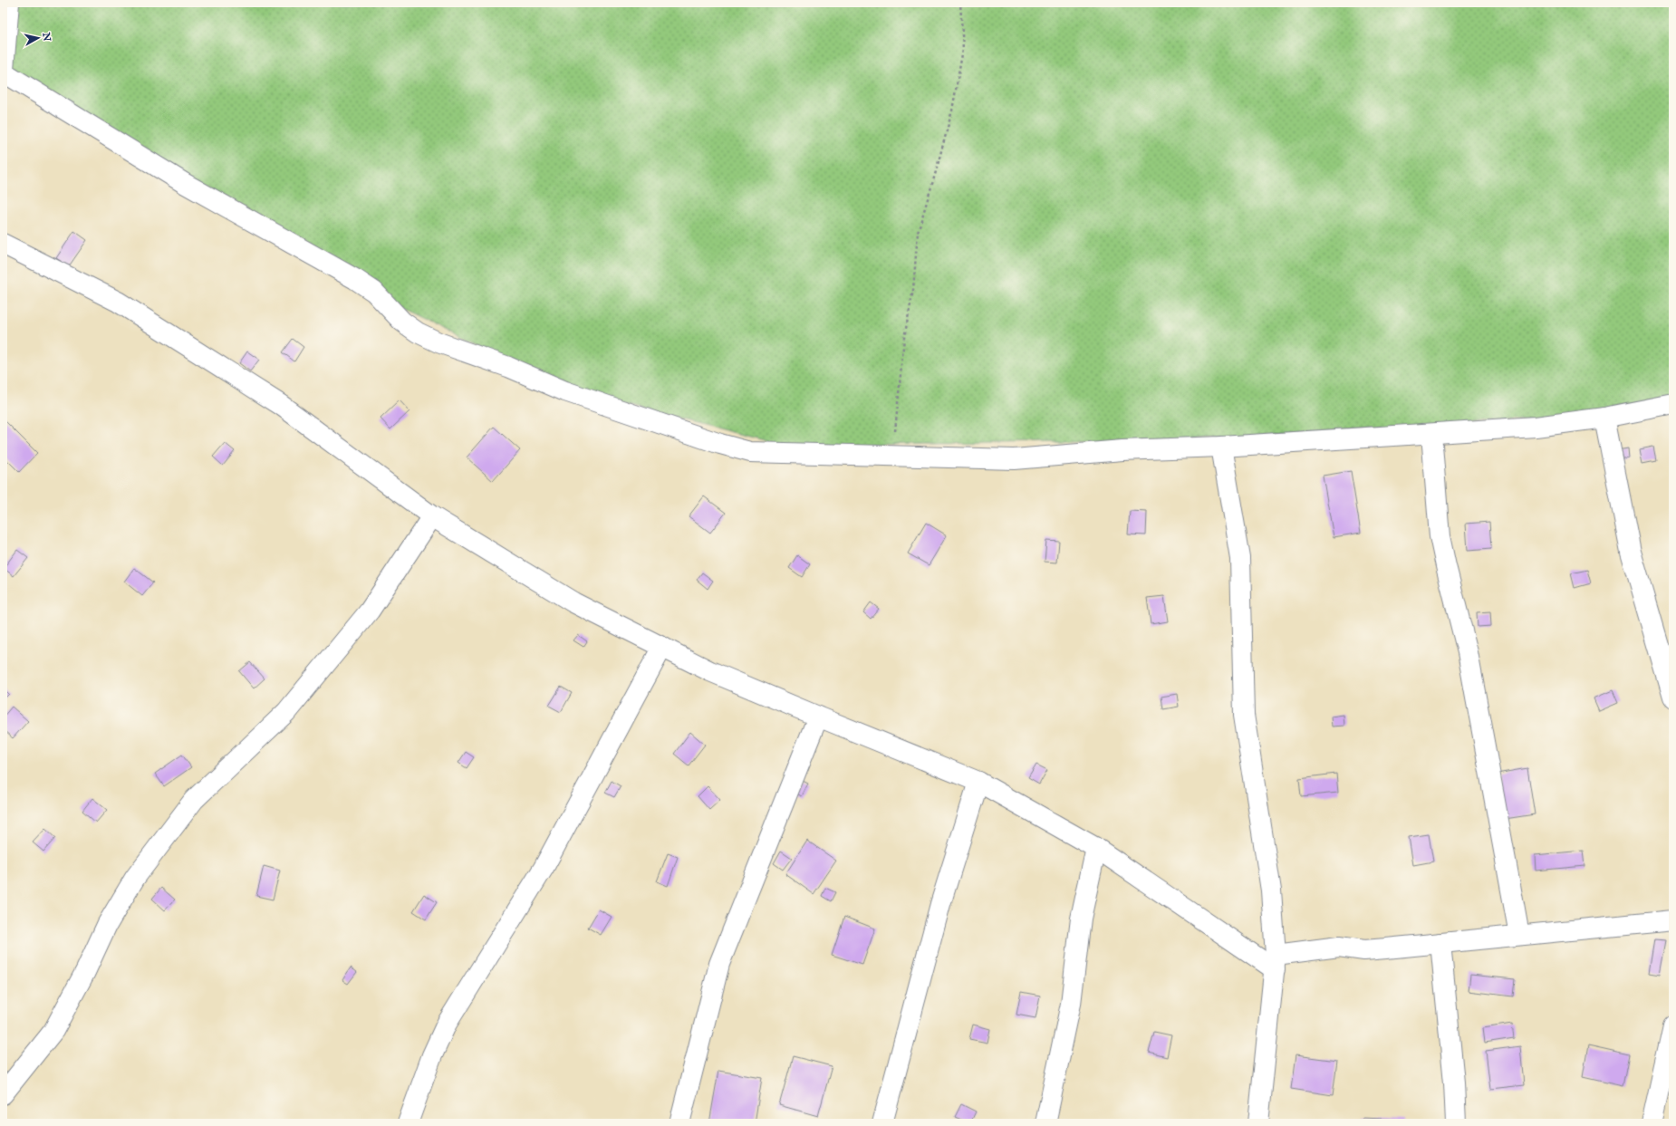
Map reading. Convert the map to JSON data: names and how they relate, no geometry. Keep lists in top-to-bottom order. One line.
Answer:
{"north":"right"}
